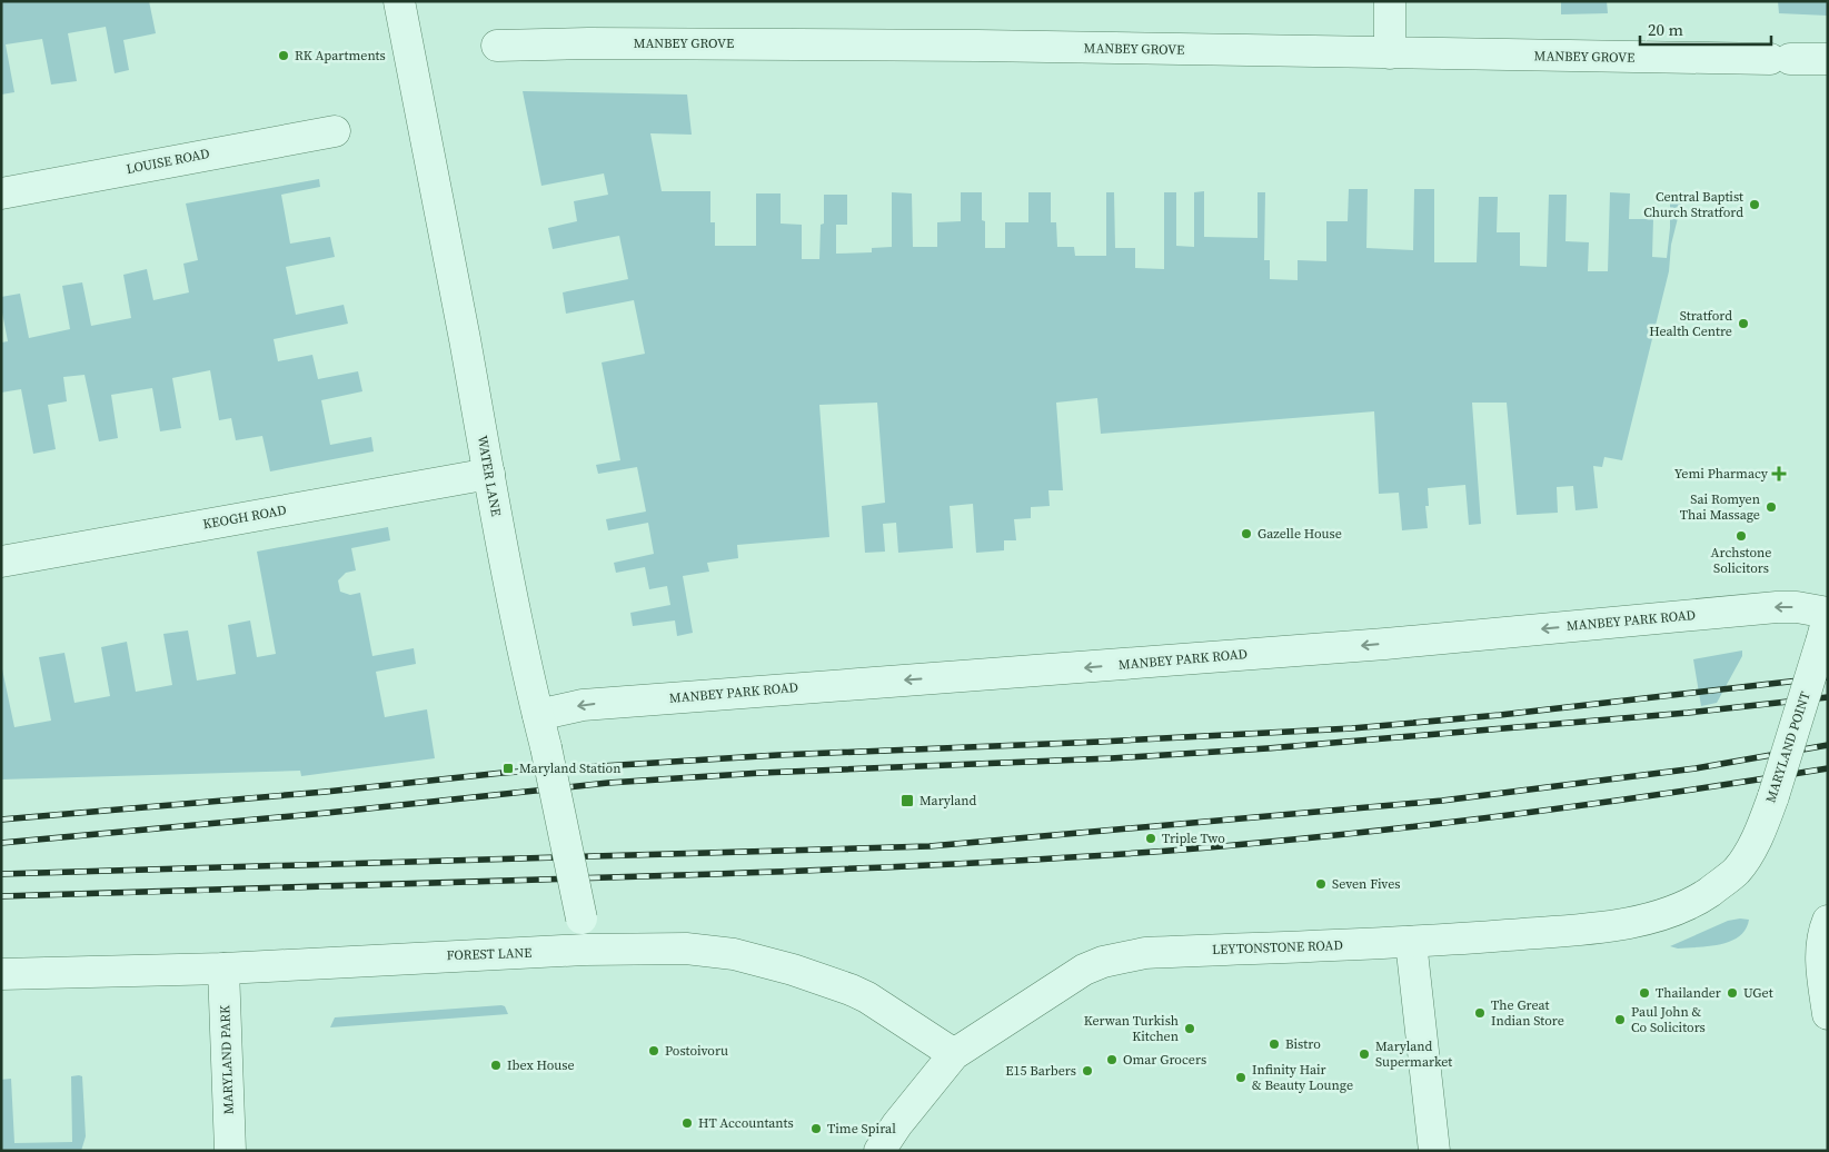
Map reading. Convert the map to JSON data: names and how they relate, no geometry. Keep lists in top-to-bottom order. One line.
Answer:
{"streets":{"street":["MANBEY GROVE","LOUISE ROAD","WATER LANE","KEOGH ROAD","MANBEY PARK ROAD","MARYLAND POINT","LEYTONSTONE ROAD","FOREST LANE","MARYLAND PARK"]},"crossings":[["WATER LANE","KEOGH ROAD"],["WATER LANE","MANBEY PARK ROAD"],["WATER LANE","FOREST LANE"],["MANBEY PARK ROAD","MARYLAND POINT"],["MARYLAND POINT","LEYTONSTONE ROAD"],["LEYTONSTONE ROAD","FOREST LANE"],["FOREST LANE","MARYLAND PARK"]],"one_way":["MANBEY PARK ROAD"],"places":{"other":["RK Apartments","Central Baptist Church Stratford","Stratford Health Centre","Sai Romyen Thai Massage","Gazelle House","Archstone Solicitors","Triple Two","Seven Fives","Thailander","UGet","The Great Indian Store","Paul John & Co Solicitors","Kerwan Turkish Kitchen","Bistro","Postoivoru","Maryland Supermarket","Omar Grocers","Ibex House","E15 Barbers","Infinity Hair & Beauty Lounge","HT Accountants","Time Spiral"],"health":["Yemi Pharmacy"],"transit":["Maryland Station","Maryland"]},"scale_bar":"20 m"}
